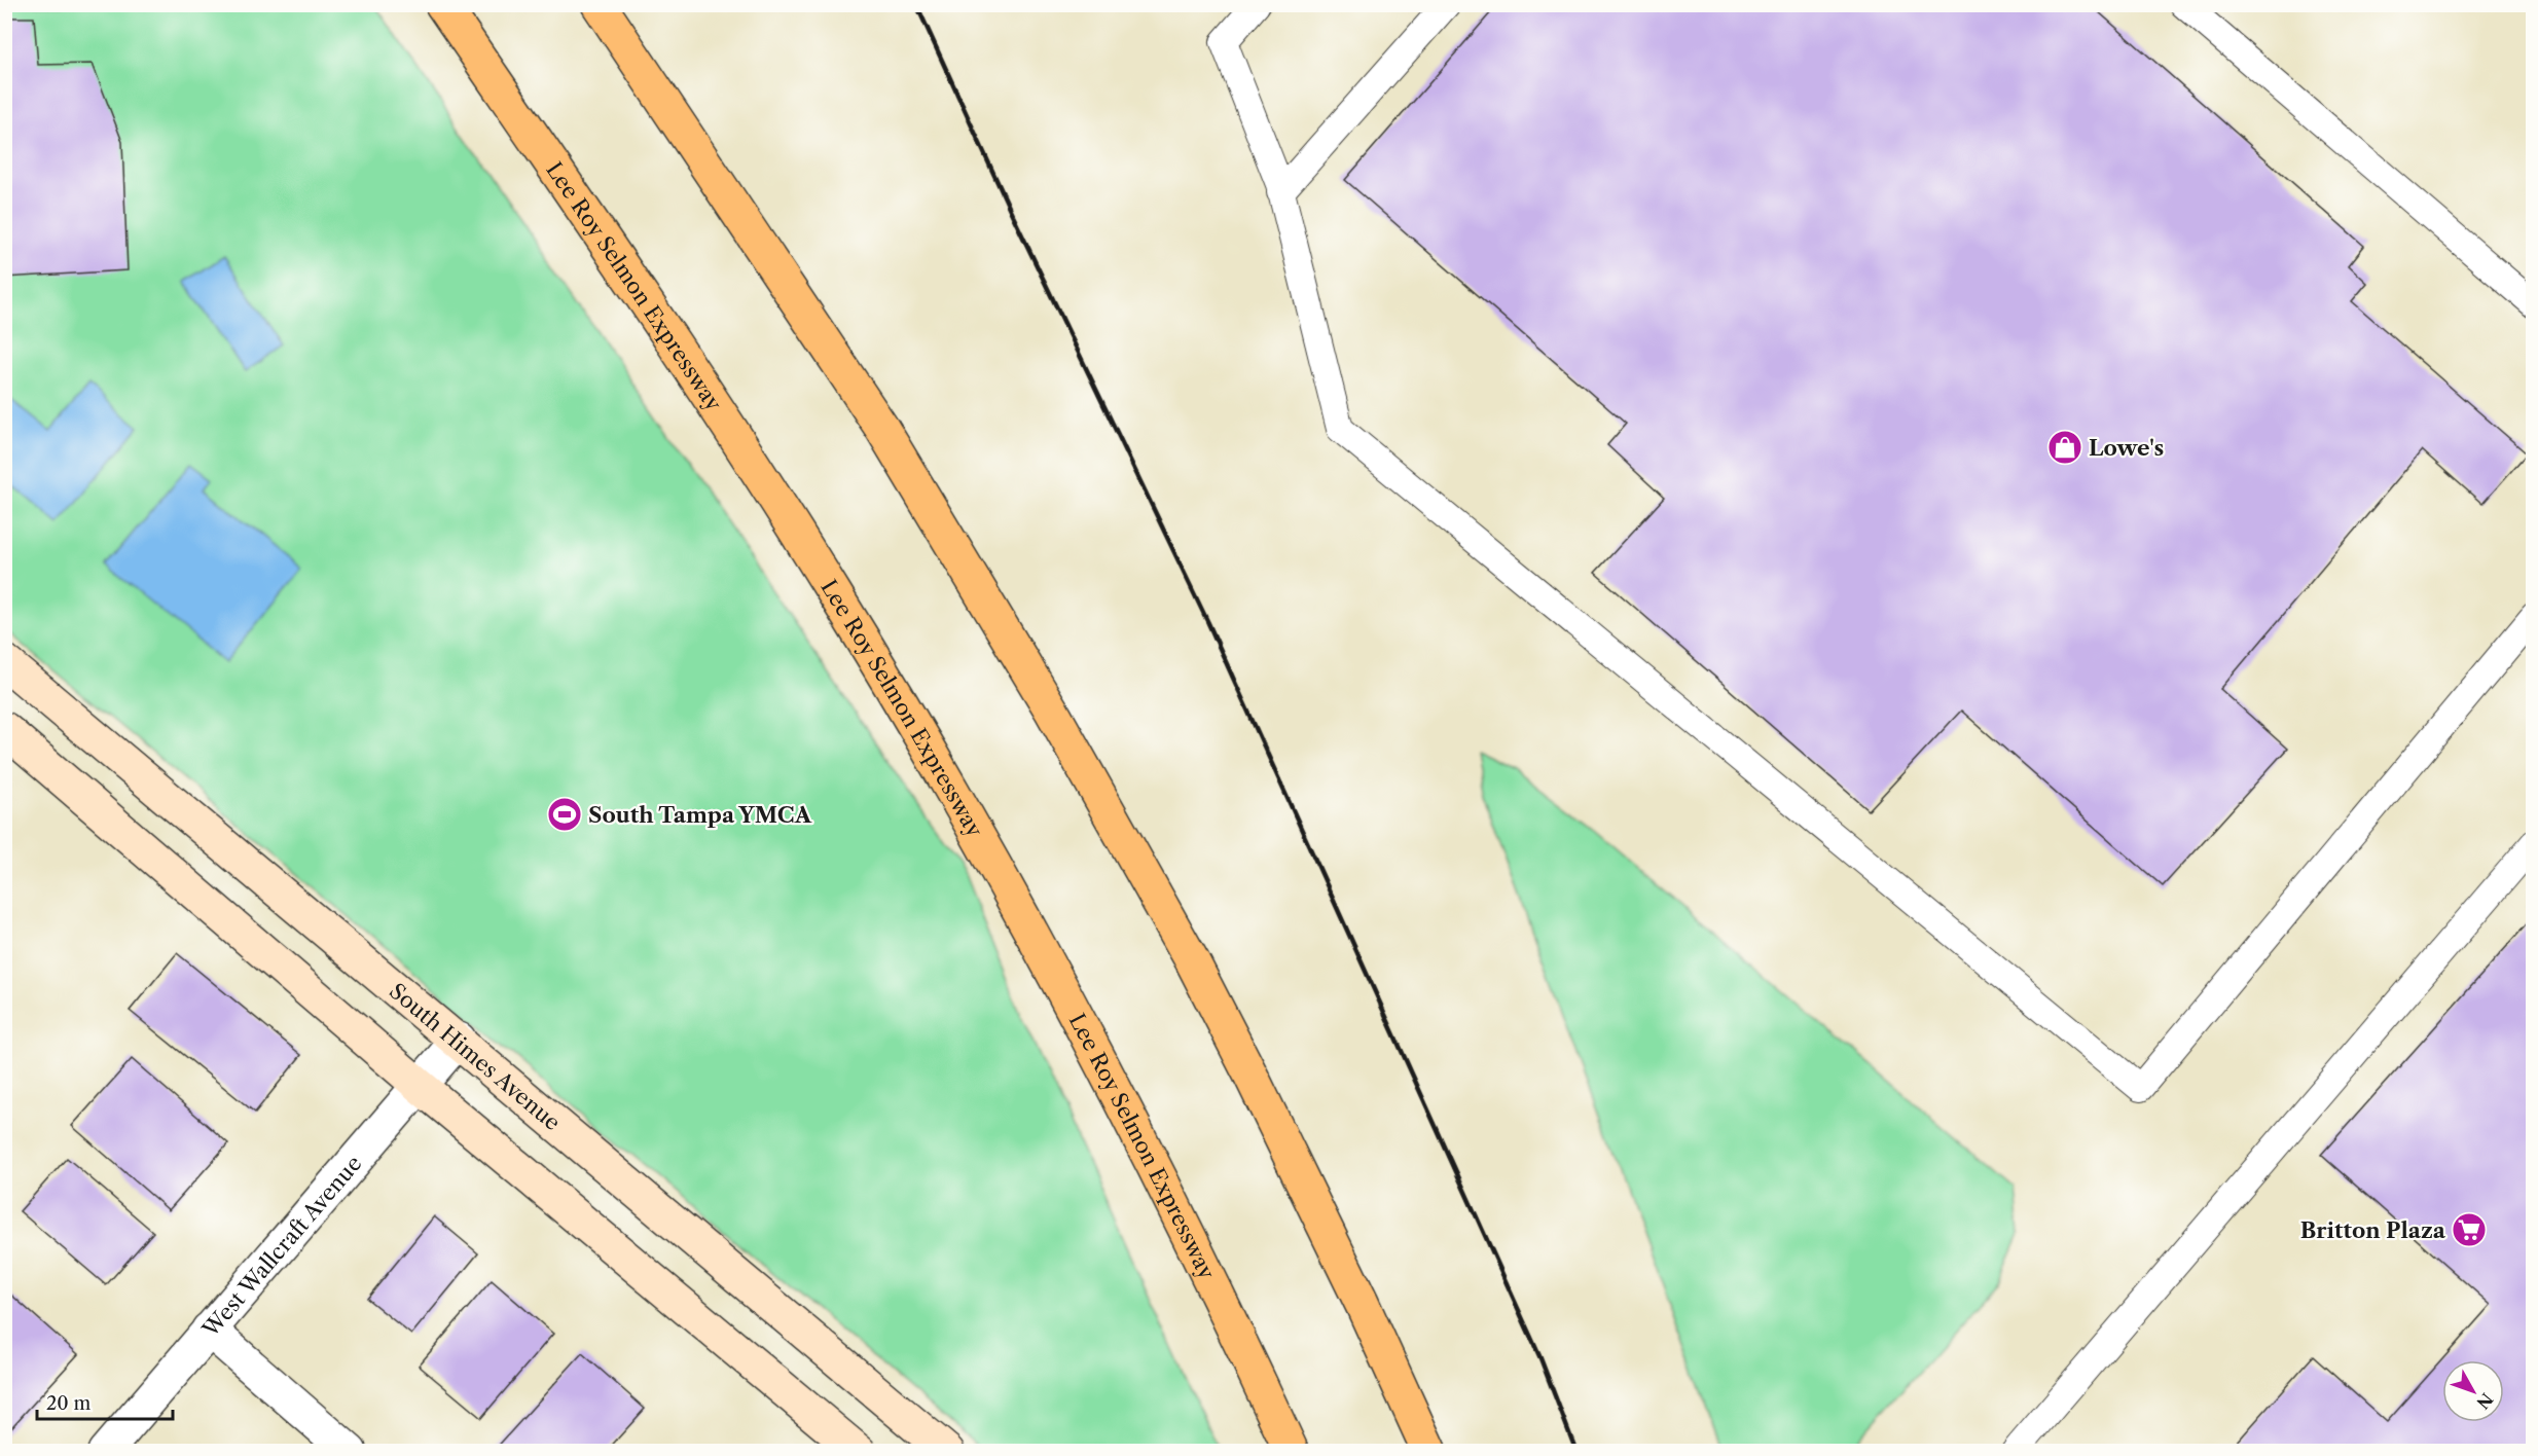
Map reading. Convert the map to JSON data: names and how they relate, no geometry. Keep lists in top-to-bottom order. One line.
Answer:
{"streets":{"highway":["Lee Roy Selmon Expressway"],"street":["South Himes Avenue","West Wallcraft Avenue"]},"crossings":[["South Himes Avenue","West Wallcraft Avenue"]],"places":{"shop":["Lowe's"],"sports":["South Tampa YMCA"],"supermarket":["Britton Plaza"]},"scale_bar":"20 m","north":"bottom right"}
